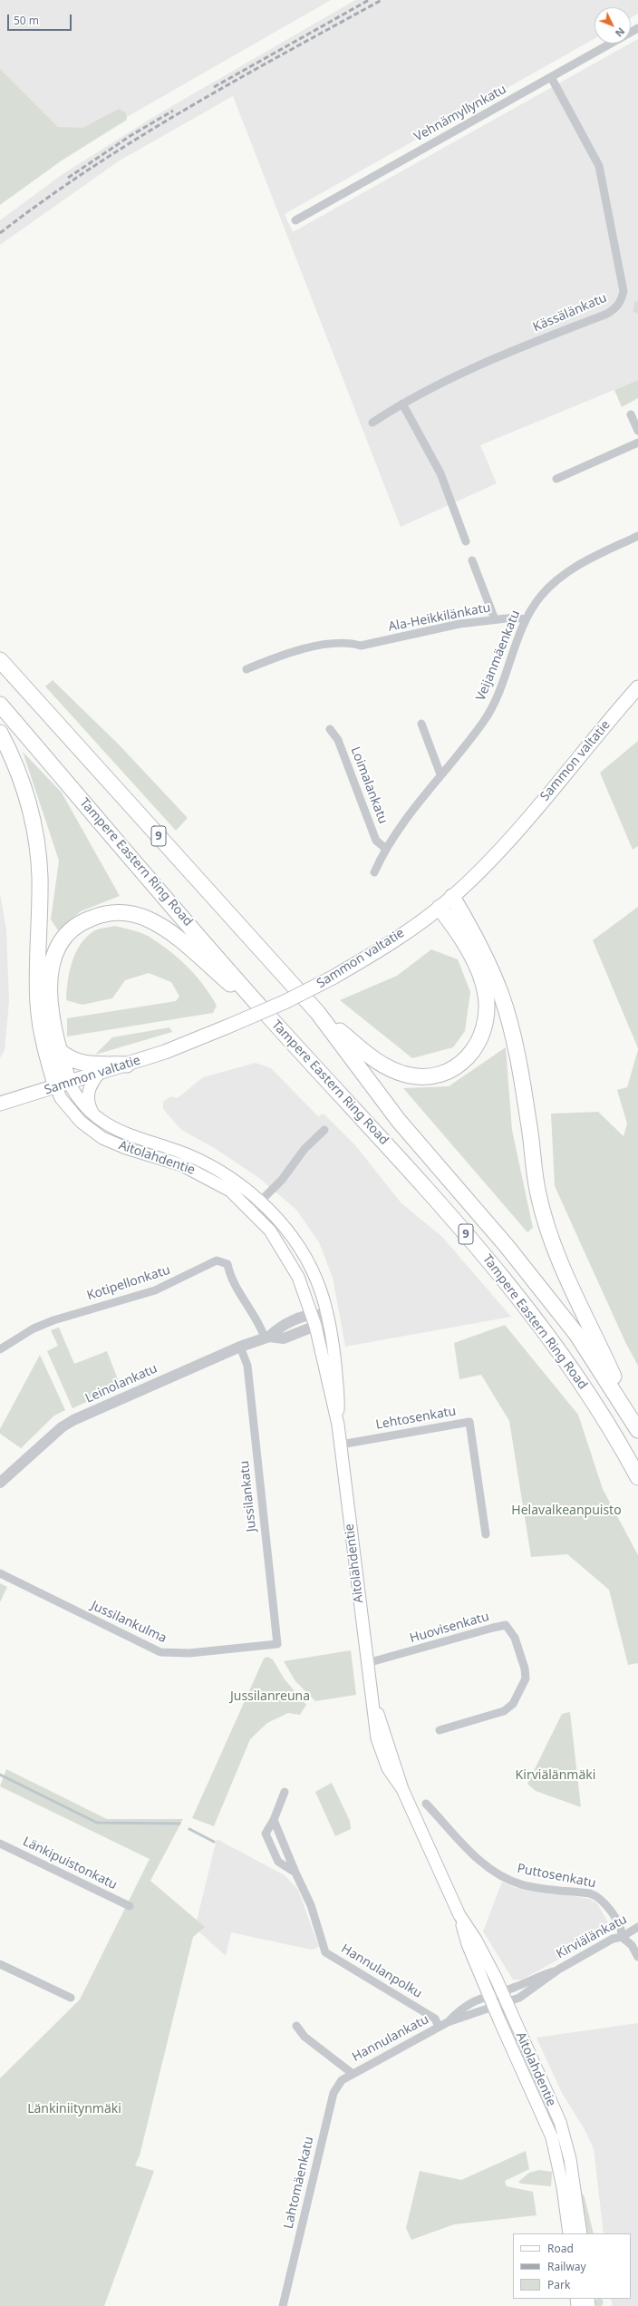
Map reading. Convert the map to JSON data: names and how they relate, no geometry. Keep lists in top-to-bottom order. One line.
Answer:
{"streets":{"highway":["9","Tampere Eastern Ring Road"],"main road":["Sammon valtatie","Aitolahdentie"],"street":["Vehnämyllynkatu","Kässälänkatu","Ala-Heikkilänkatu","Veijanmäenkatu","Loimalankatu","Kotipellonkatu","Leinolankatu","Lehtosenkatu","Jussilankatu","Jussilankulma","Huovisenkatu","Länkipuistonkatu","Puttosenkatu","Kirviälänkatu","Hannulanpolku","Hannulankatu","Lahtomäenkatu"]},"crossings":[["Vehnämyllynkatu","Kässälänkatu"],["Ala-Heikkilänkatu","Veijanmäenkatu"],["Veijanmäenkatu","Loimalankatu"],["Sammon valtatie","Aitolahdentie"],["Aitolahdentie","Leinolankatu"],["Aitolahdentie","Lehtosenkatu"],["Aitolahdentie","Huovisenkatu"],["Aitolahdentie","Kirviälänkatu"],["Aitolahdentie","Hannulankatu"],["Kotipellonkatu","Leinolankatu"],["Leinolankatu","Jussilankatu"],["Jussilankatu","Jussilankulma"],["Puttosenkatu","Kirviälänkatu"],["Kirviälänkatu","Hannulankatu"],["Hannulanpolku","Hannulankatu"],["Hannulankatu","Lahtomäenkatu"]],"parks":["Helavalkeanpuisto","Jussilanreuna","Kirviälänmäki","Länkiniitynmäki"],"legend":["Road","Railway","Park"],"scale_bar":"50 m","north":"bottom right"}
